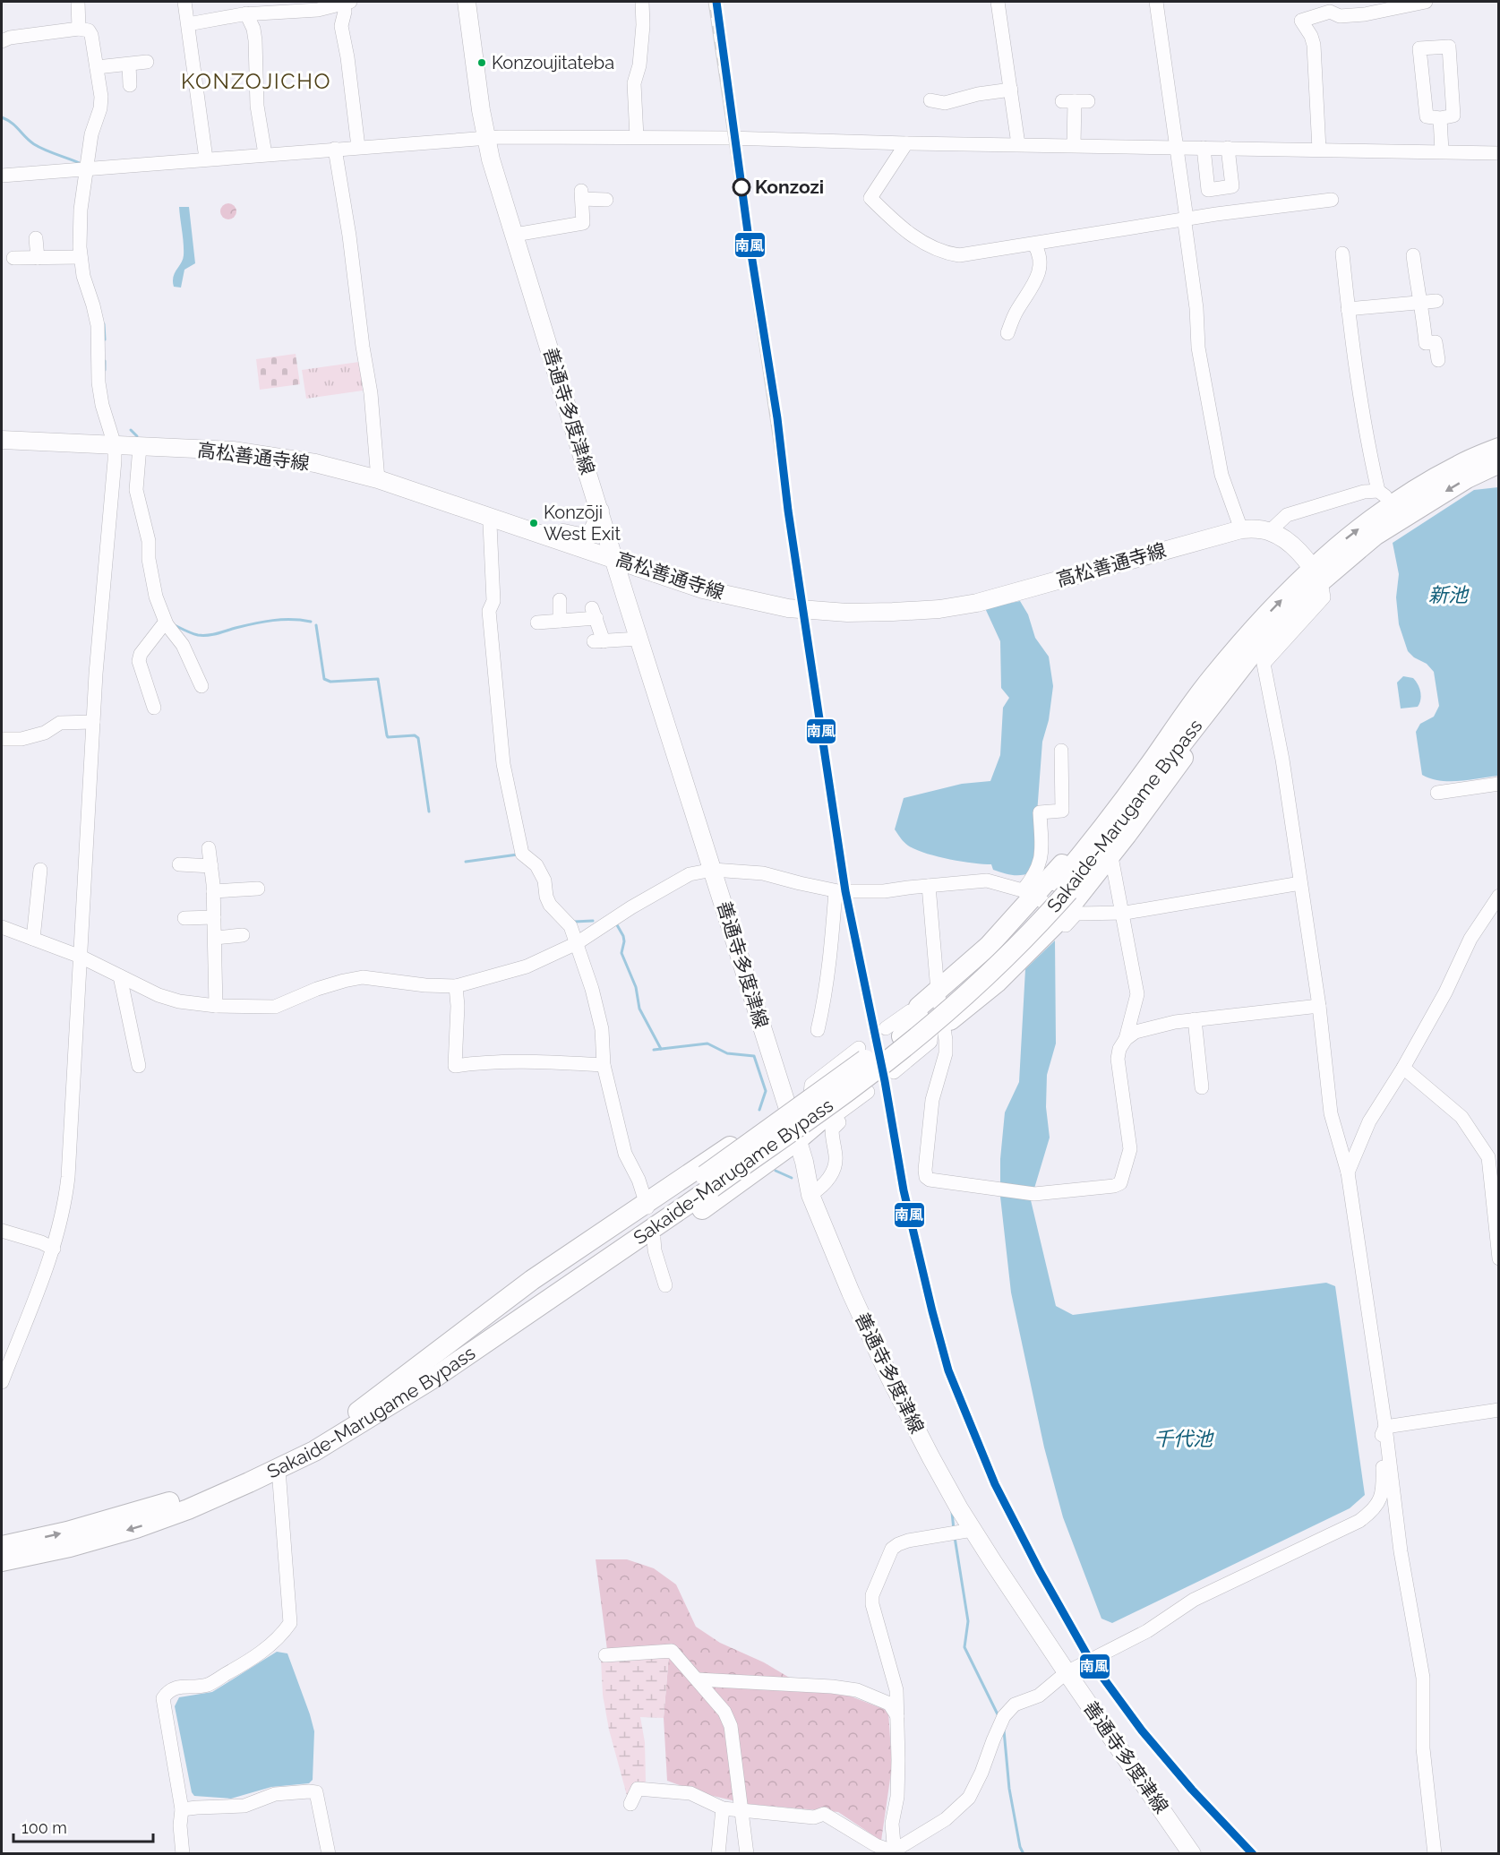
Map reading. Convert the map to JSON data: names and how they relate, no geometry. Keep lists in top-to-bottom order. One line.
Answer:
{"streets":{"highway":["Sakaide-Marugame Bypass"],"main road":["善通寺多度津線","高松善通寺線"]},"crossings":[["善通寺多度津線","高松善通寺線"]],"districts":["KONZOJICHO"],"water":["新池","千代池"],"places":["Konzoujitateba","Konzozi","Konzōji West Exit"],"lines":["transit line 南風"],"scale_bar":"100 m"}
